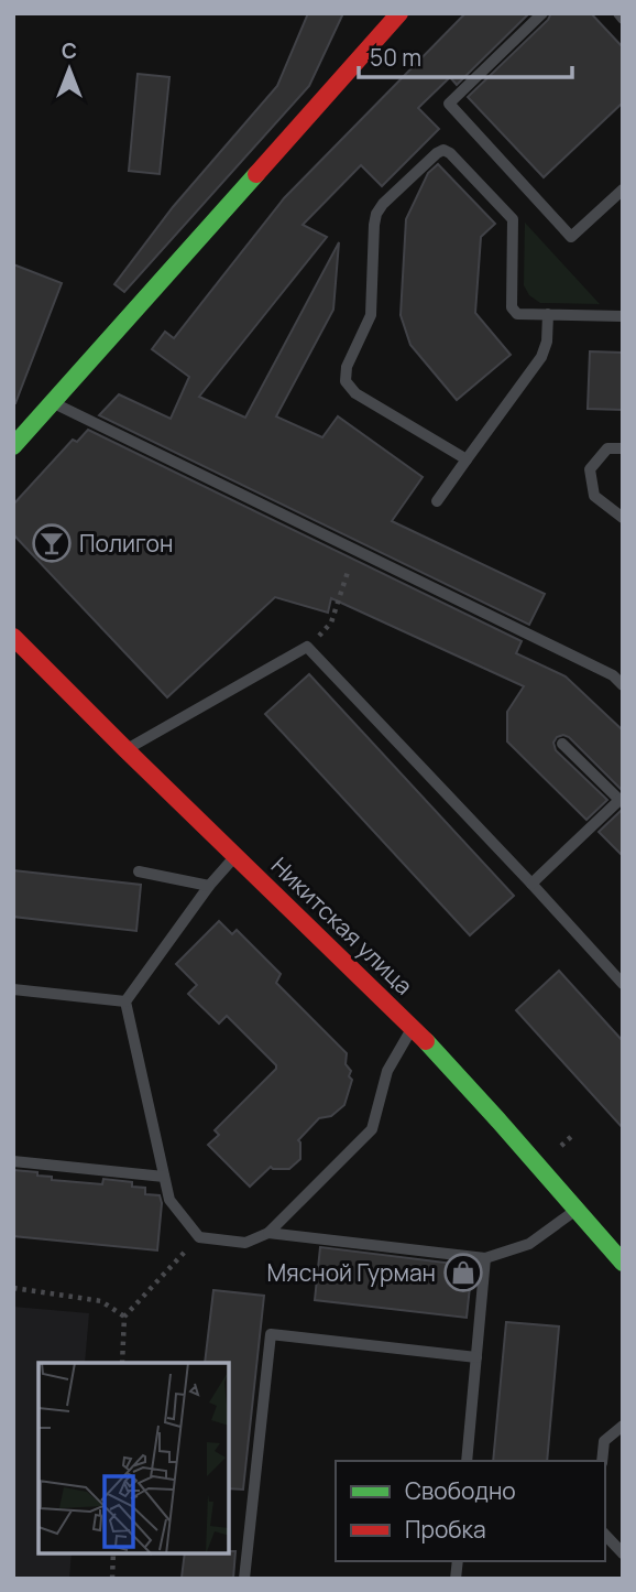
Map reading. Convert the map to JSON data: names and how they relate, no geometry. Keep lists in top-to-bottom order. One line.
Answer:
{"streets":{"street":["Никитская улица"]},"places":{"bar":["Полигон"],"shop":["Мясной Гурман"]},"legend":["Свободно","Пробка"],"scale_bar":"50 m","north":"top"}
